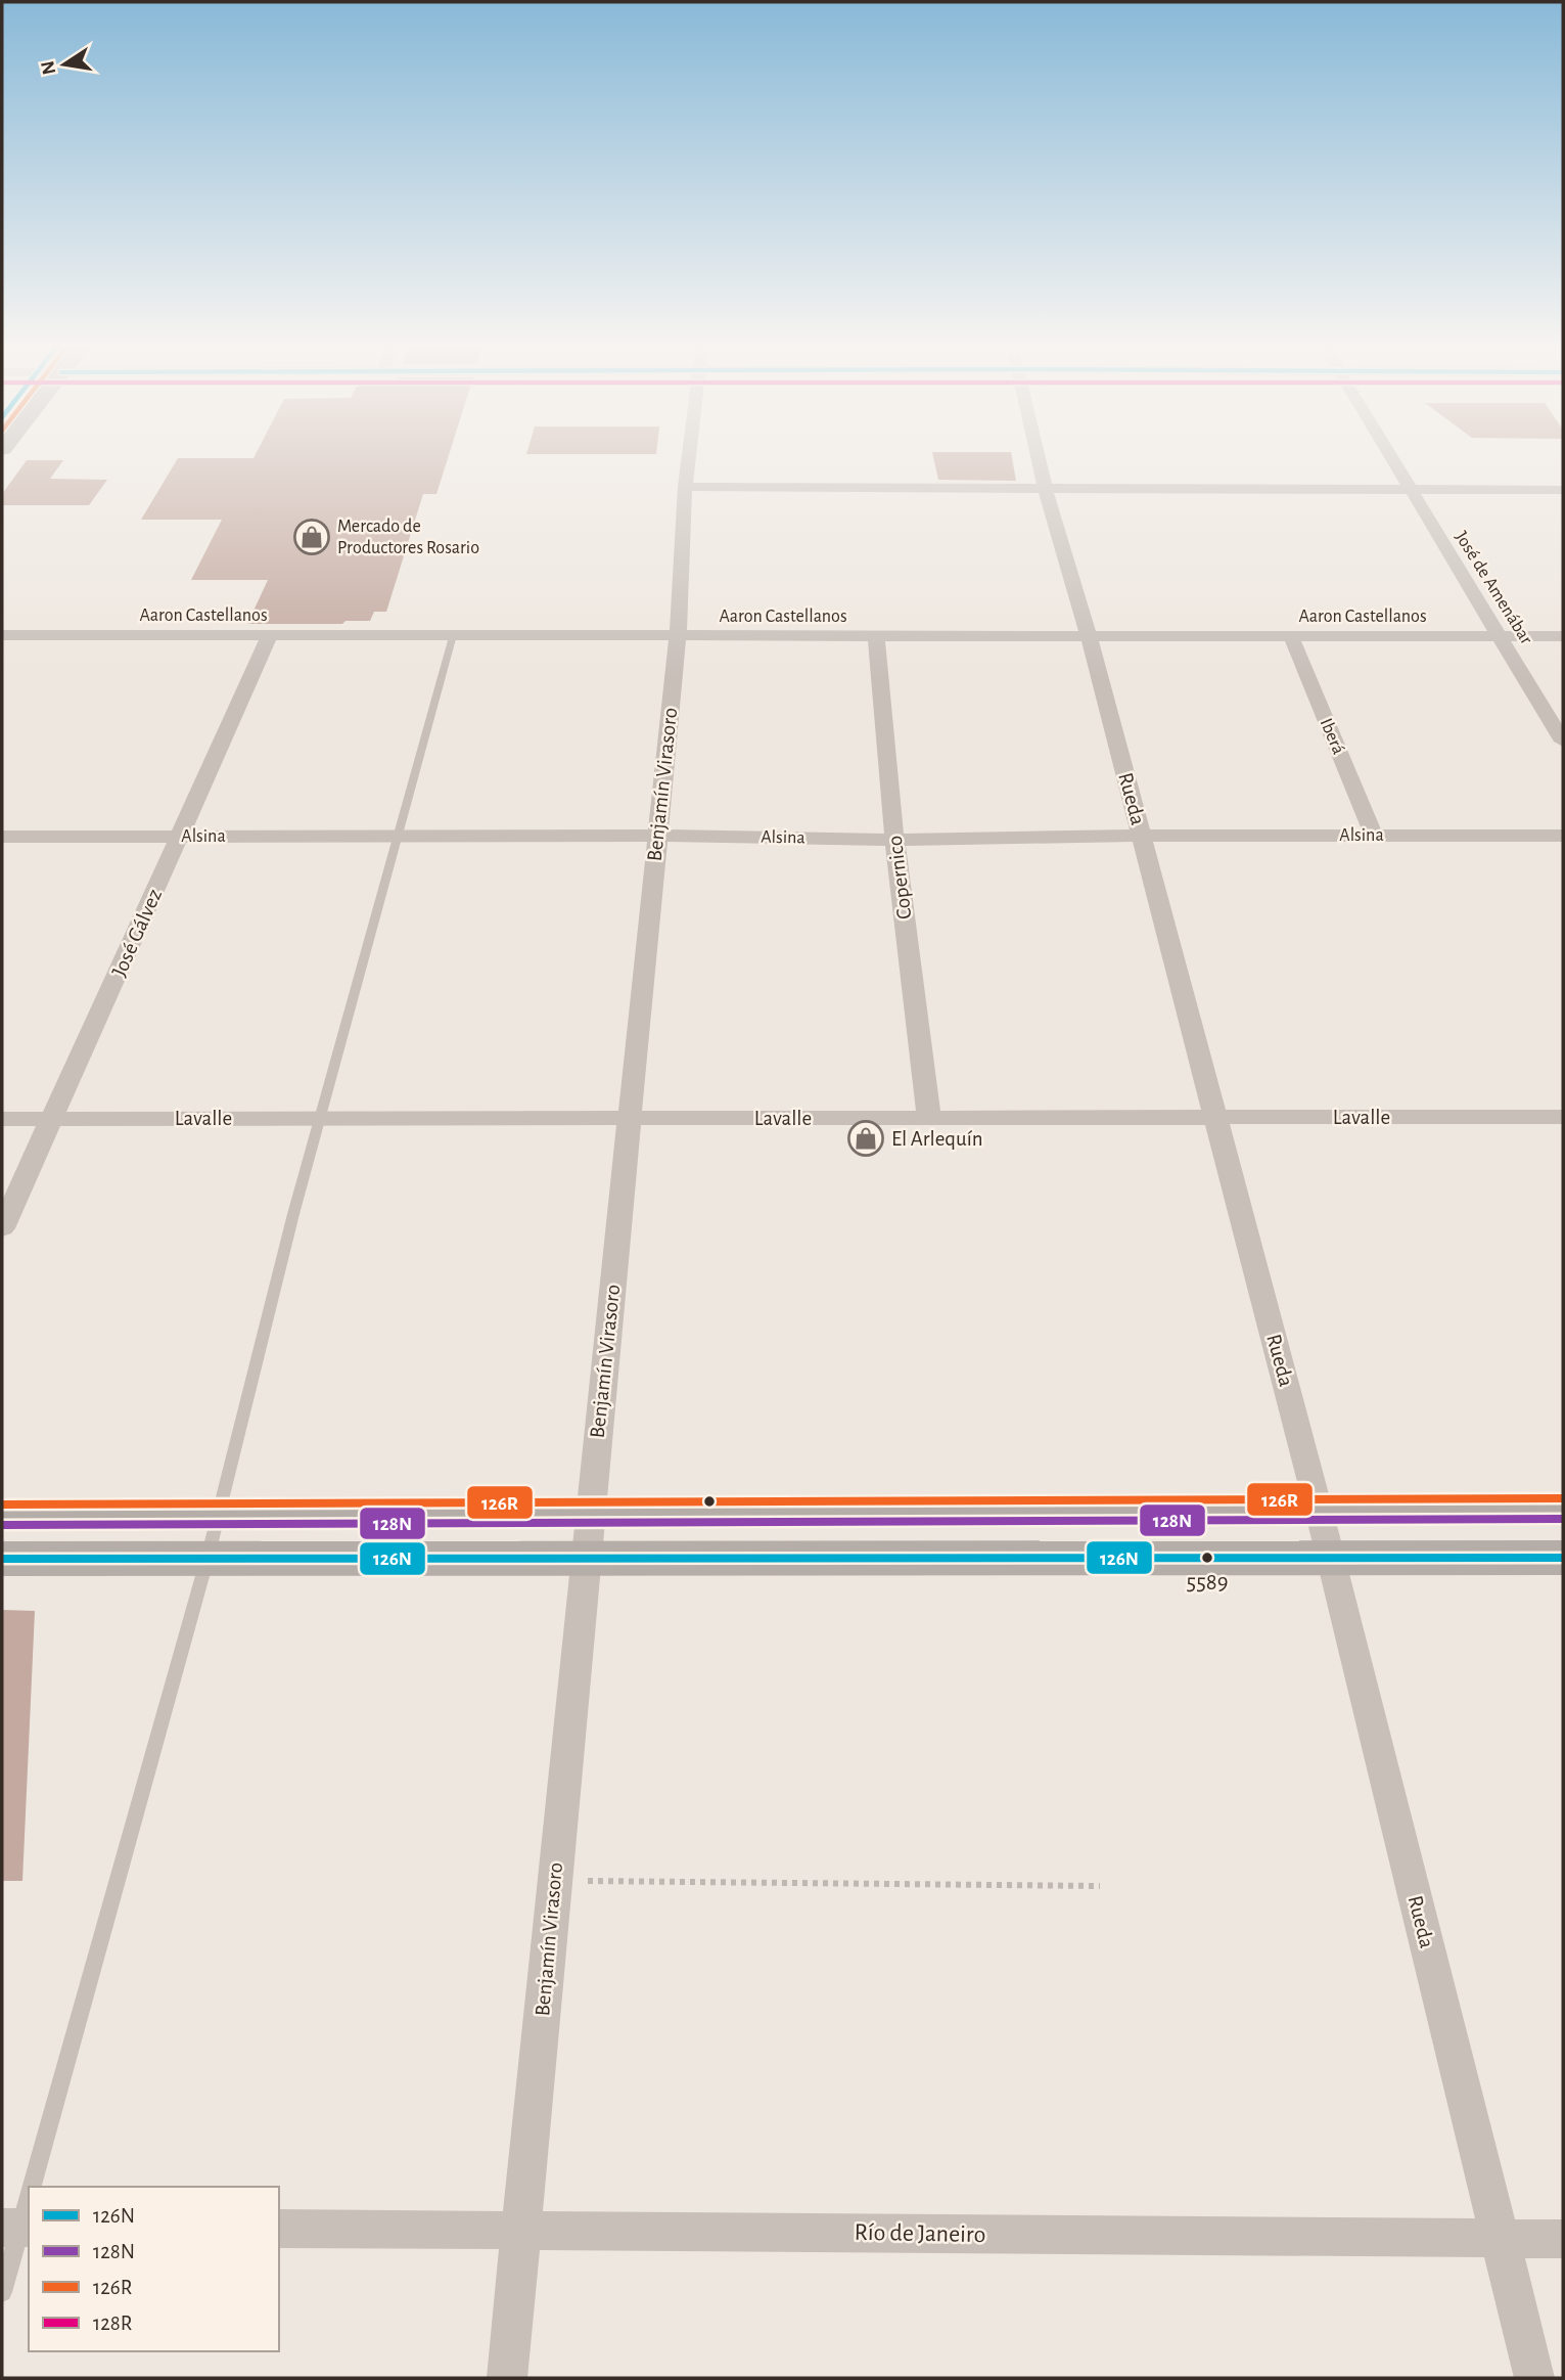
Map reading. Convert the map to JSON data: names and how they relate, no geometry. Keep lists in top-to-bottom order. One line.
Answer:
{"streets":{"street":["José de Amenábar","Aaron Castellanos","Iberá","Benjamín Virasoro","Rueda","Alsina","Copernico","José Gálvez","Lavalle","Río de Janeiro"]},"crossings":[["José de Amenábar","Aaron Castellanos"],["Aaron Castellanos","Iberá"],["Aaron Castellanos","Benjamín Virasoro"],["Aaron Castellanos","Rueda"],["Aaron Castellanos","Copernico"],["Aaron Castellanos","José Gálvez"],["Iberá","Alsina"],["Benjamín Virasoro","Alsina"],["Benjamín Virasoro","Lavalle"],["Benjamín Virasoro","Río de Janeiro"],["Rueda","Alsina"],["Rueda","Lavalle"],["Rueda","Río de Janeiro"],["Alsina","Copernico"],["Alsina","José Gálvez"],["Copernico","Lavalle"],["José Gálvez","Lavalle"]],"places":{"shop":["Mercado de Productores Rosario","El Arlequín"],"other":["5589"]},"lines":["transit line 126R","transit line 128N","transit line 126N"],"legend":["126N","128N","126R","128R"],"north":"left"}
